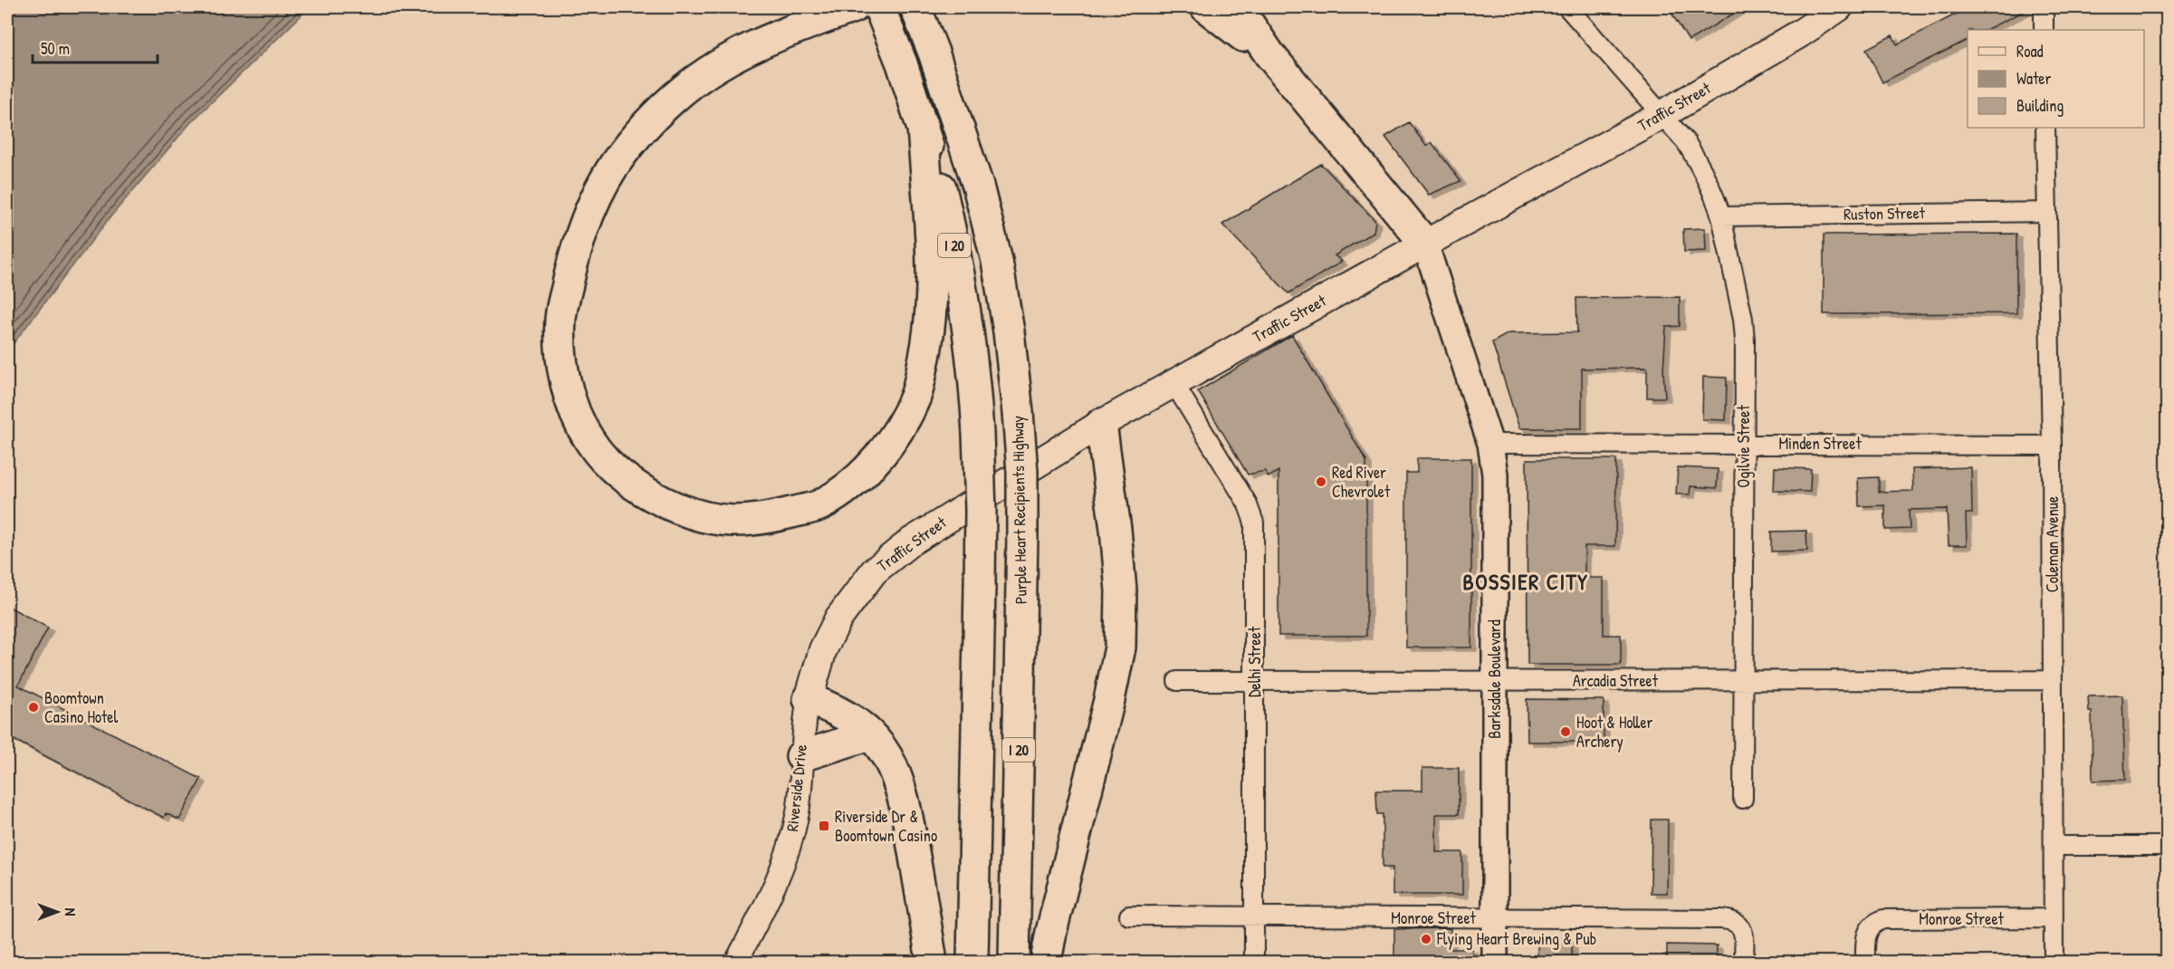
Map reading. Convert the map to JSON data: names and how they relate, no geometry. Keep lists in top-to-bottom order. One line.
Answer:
{"streets":{"highway":["I 20","Purple Heart Recipients Highway"],"main road":["Traffic Street","Barksdale Boulevard"],"street":["Ruston Street","Minden Street","Ogilvie Street","Coleman Avenue","Delhi Street","Arcadia Street","Riverside Drive","Monroe Street"]},"crossings":[["Traffic Street","Ogilvie Street"],["Traffic Street","Delhi Street"],["Traffic Street","Barksdale Boulevard"],["Traffic Street","Riverside Drive"],["Ruston Street","Ogilvie Street"],["Ruston Street","Coleman Avenue"],["Minden Street","Ogilvie Street"],["Minden Street","Coleman Avenue"],["Minden Street","Barksdale Boulevard"],["Ogilvie Street","Arcadia Street"],["Coleman Avenue","Arcadia Street"],["Coleman Avenue","Monroe Street"],["Delhi Street","Arcadia Street"],["Delhi Street","Monroe Street"],["Barksdale Boulevard","Arcadia Street"],["Barksdale Boulevard","Monroe Street"]],"districts":["BOSSIER CITY"],"places":{"other":["Red River Chevrolet","Boomtown Casino Hotel","Hoot & Holler Archery","Flying Heart Brewing & Pub"],"transit":["Riverside Dr & Boomtown Casino"]},"legend":["Road","Water","Building"],"scale_bar":"50 m","north":"right"}
